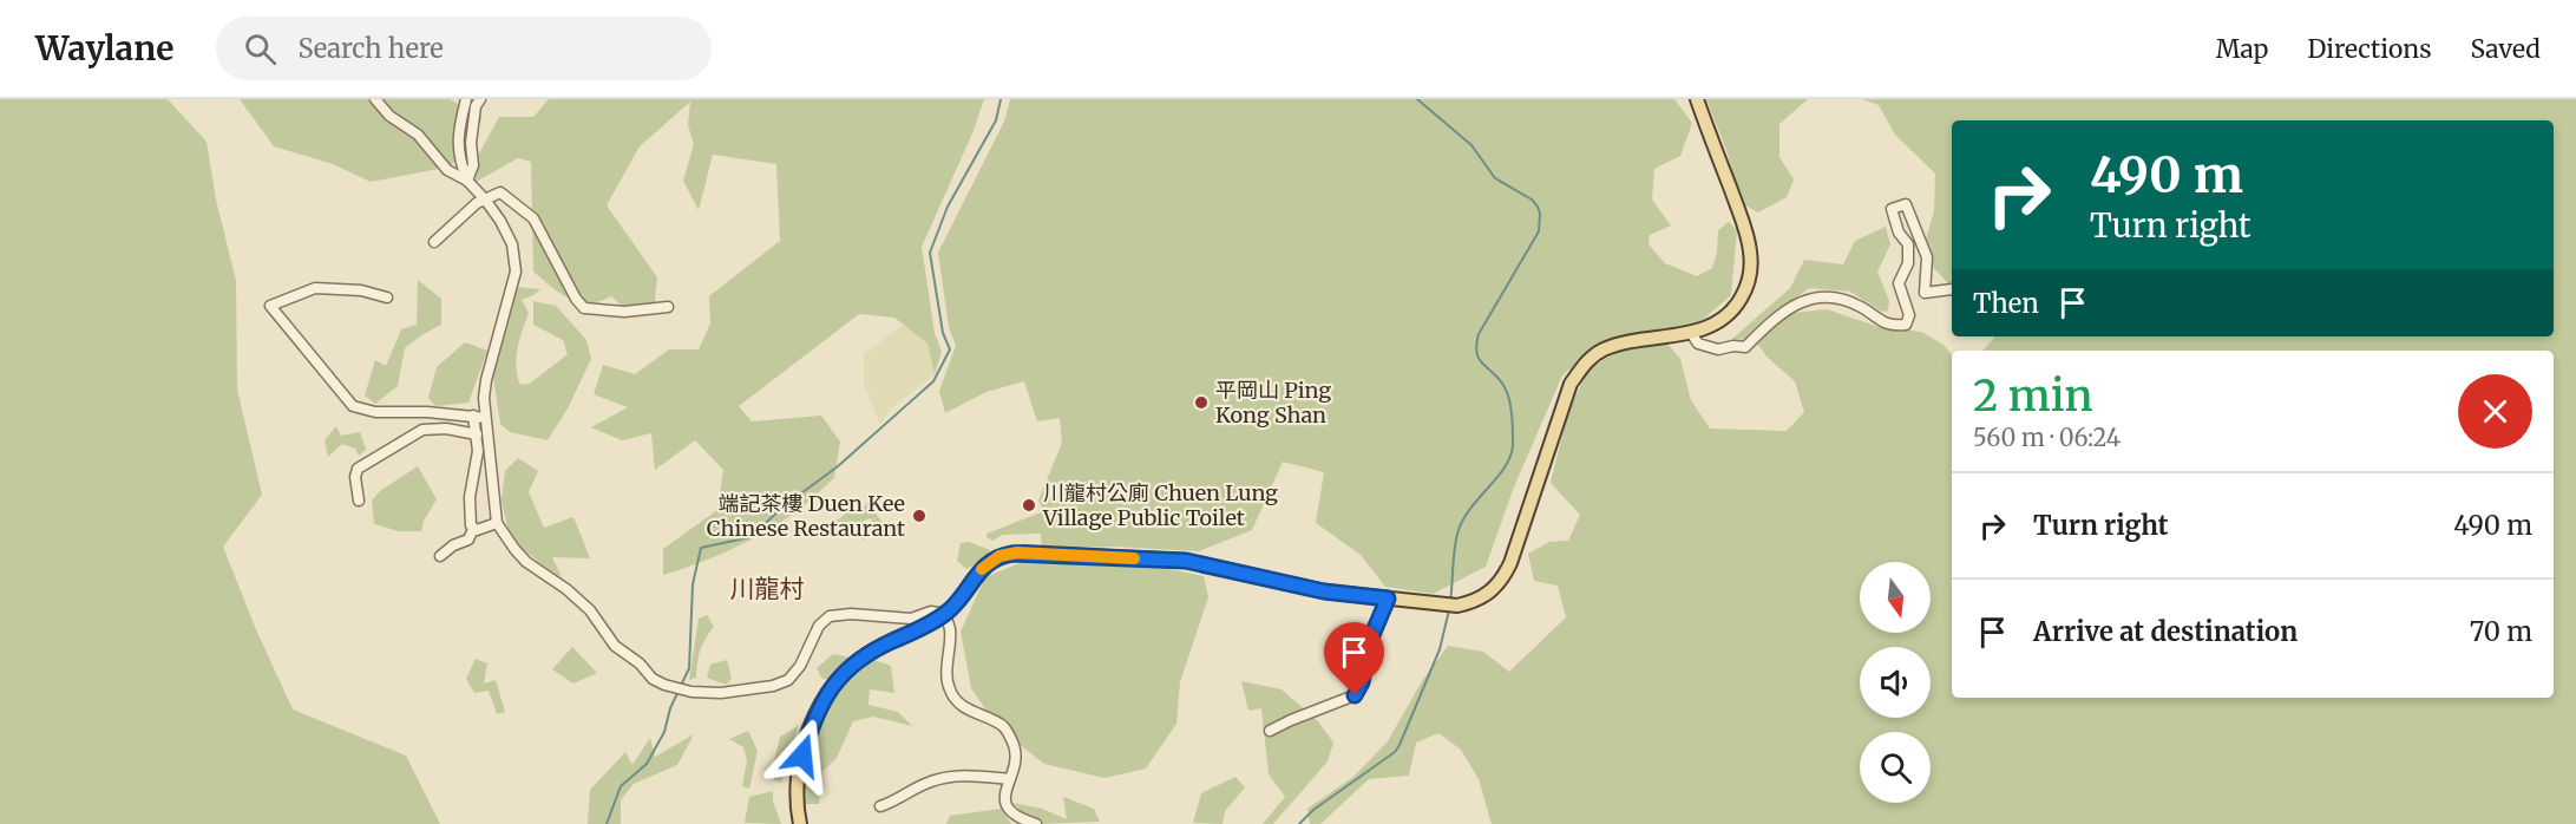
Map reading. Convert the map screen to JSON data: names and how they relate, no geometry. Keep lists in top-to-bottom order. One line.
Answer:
{"districts":["川龍村"],"places":["平岡山 Ping Kong Shan","川龍村公廁 Chuen Lung Village Public Toilet","端記茶樓 Duen Kee Chinese Restaurant"],"north":"bottom","page":{"header":"Waylane","search":"Search here","nav":["Map","Directions","Saved"],"turn":["490 m","Turn right"],"then":"Then","heading":["2 min","560 m · 06:24"],"list":[{"name":"Turn right","value":"490 m"},{"name":"Arrive at destination","value":"70 m"}]}}
